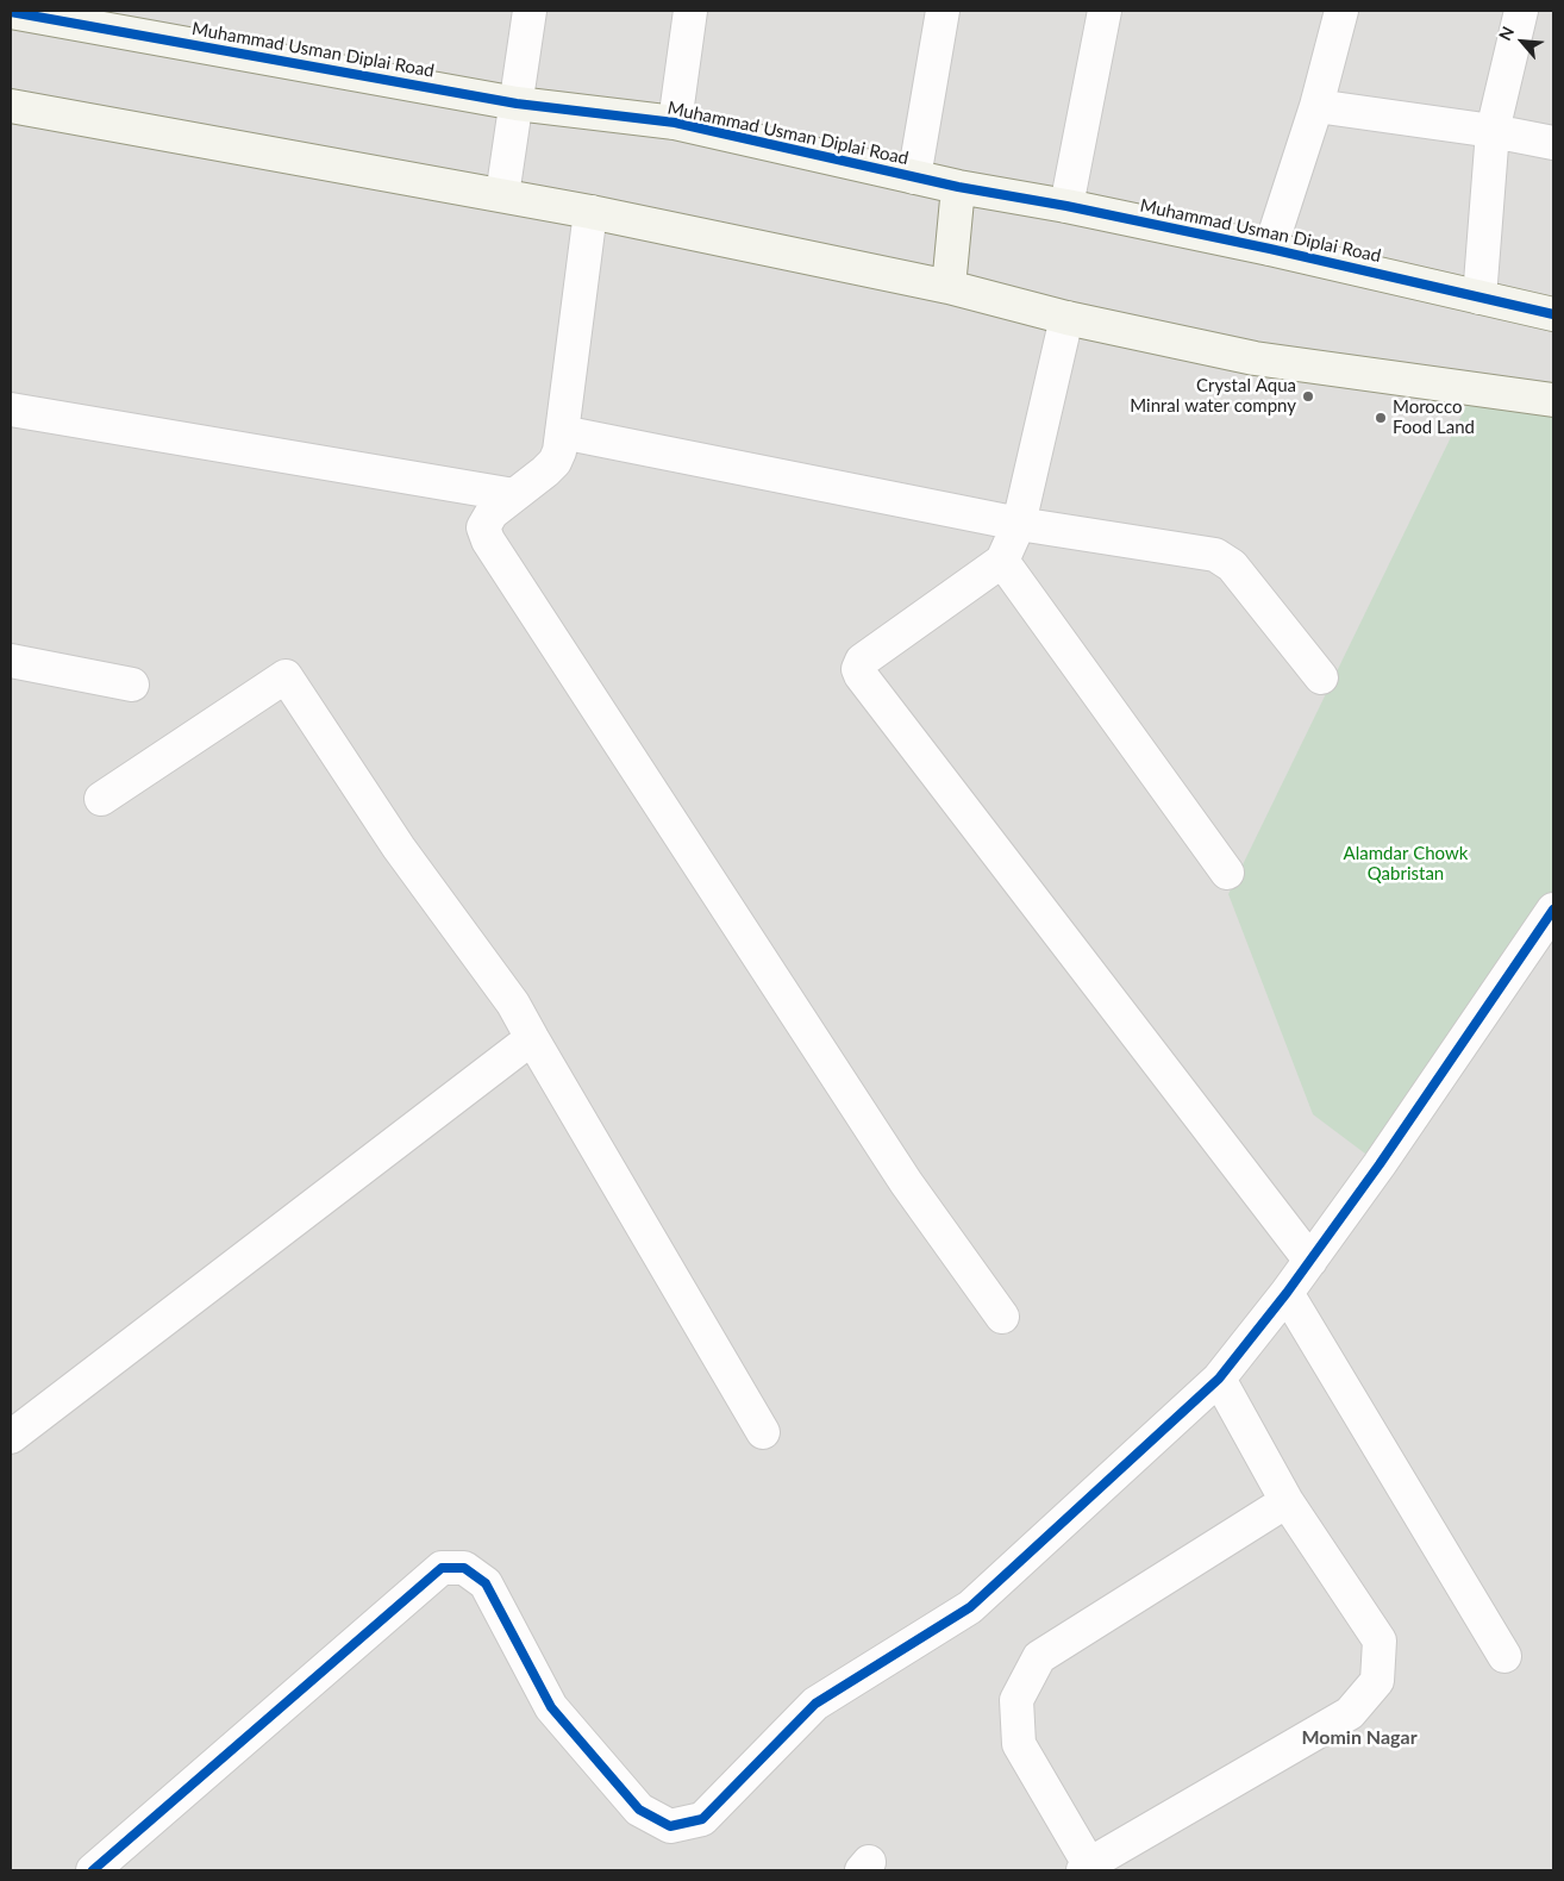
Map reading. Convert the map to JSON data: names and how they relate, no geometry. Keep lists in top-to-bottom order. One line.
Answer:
{"streets":{"street":["Muhammad Usman Diplai Road"]},"districts":["Momin Nagar"],"parks":["Alamdar Chowk Qabristan"],"places":["Crystal Aqua Minral water compny","Morocco Food Land"],"north":"top left"}
